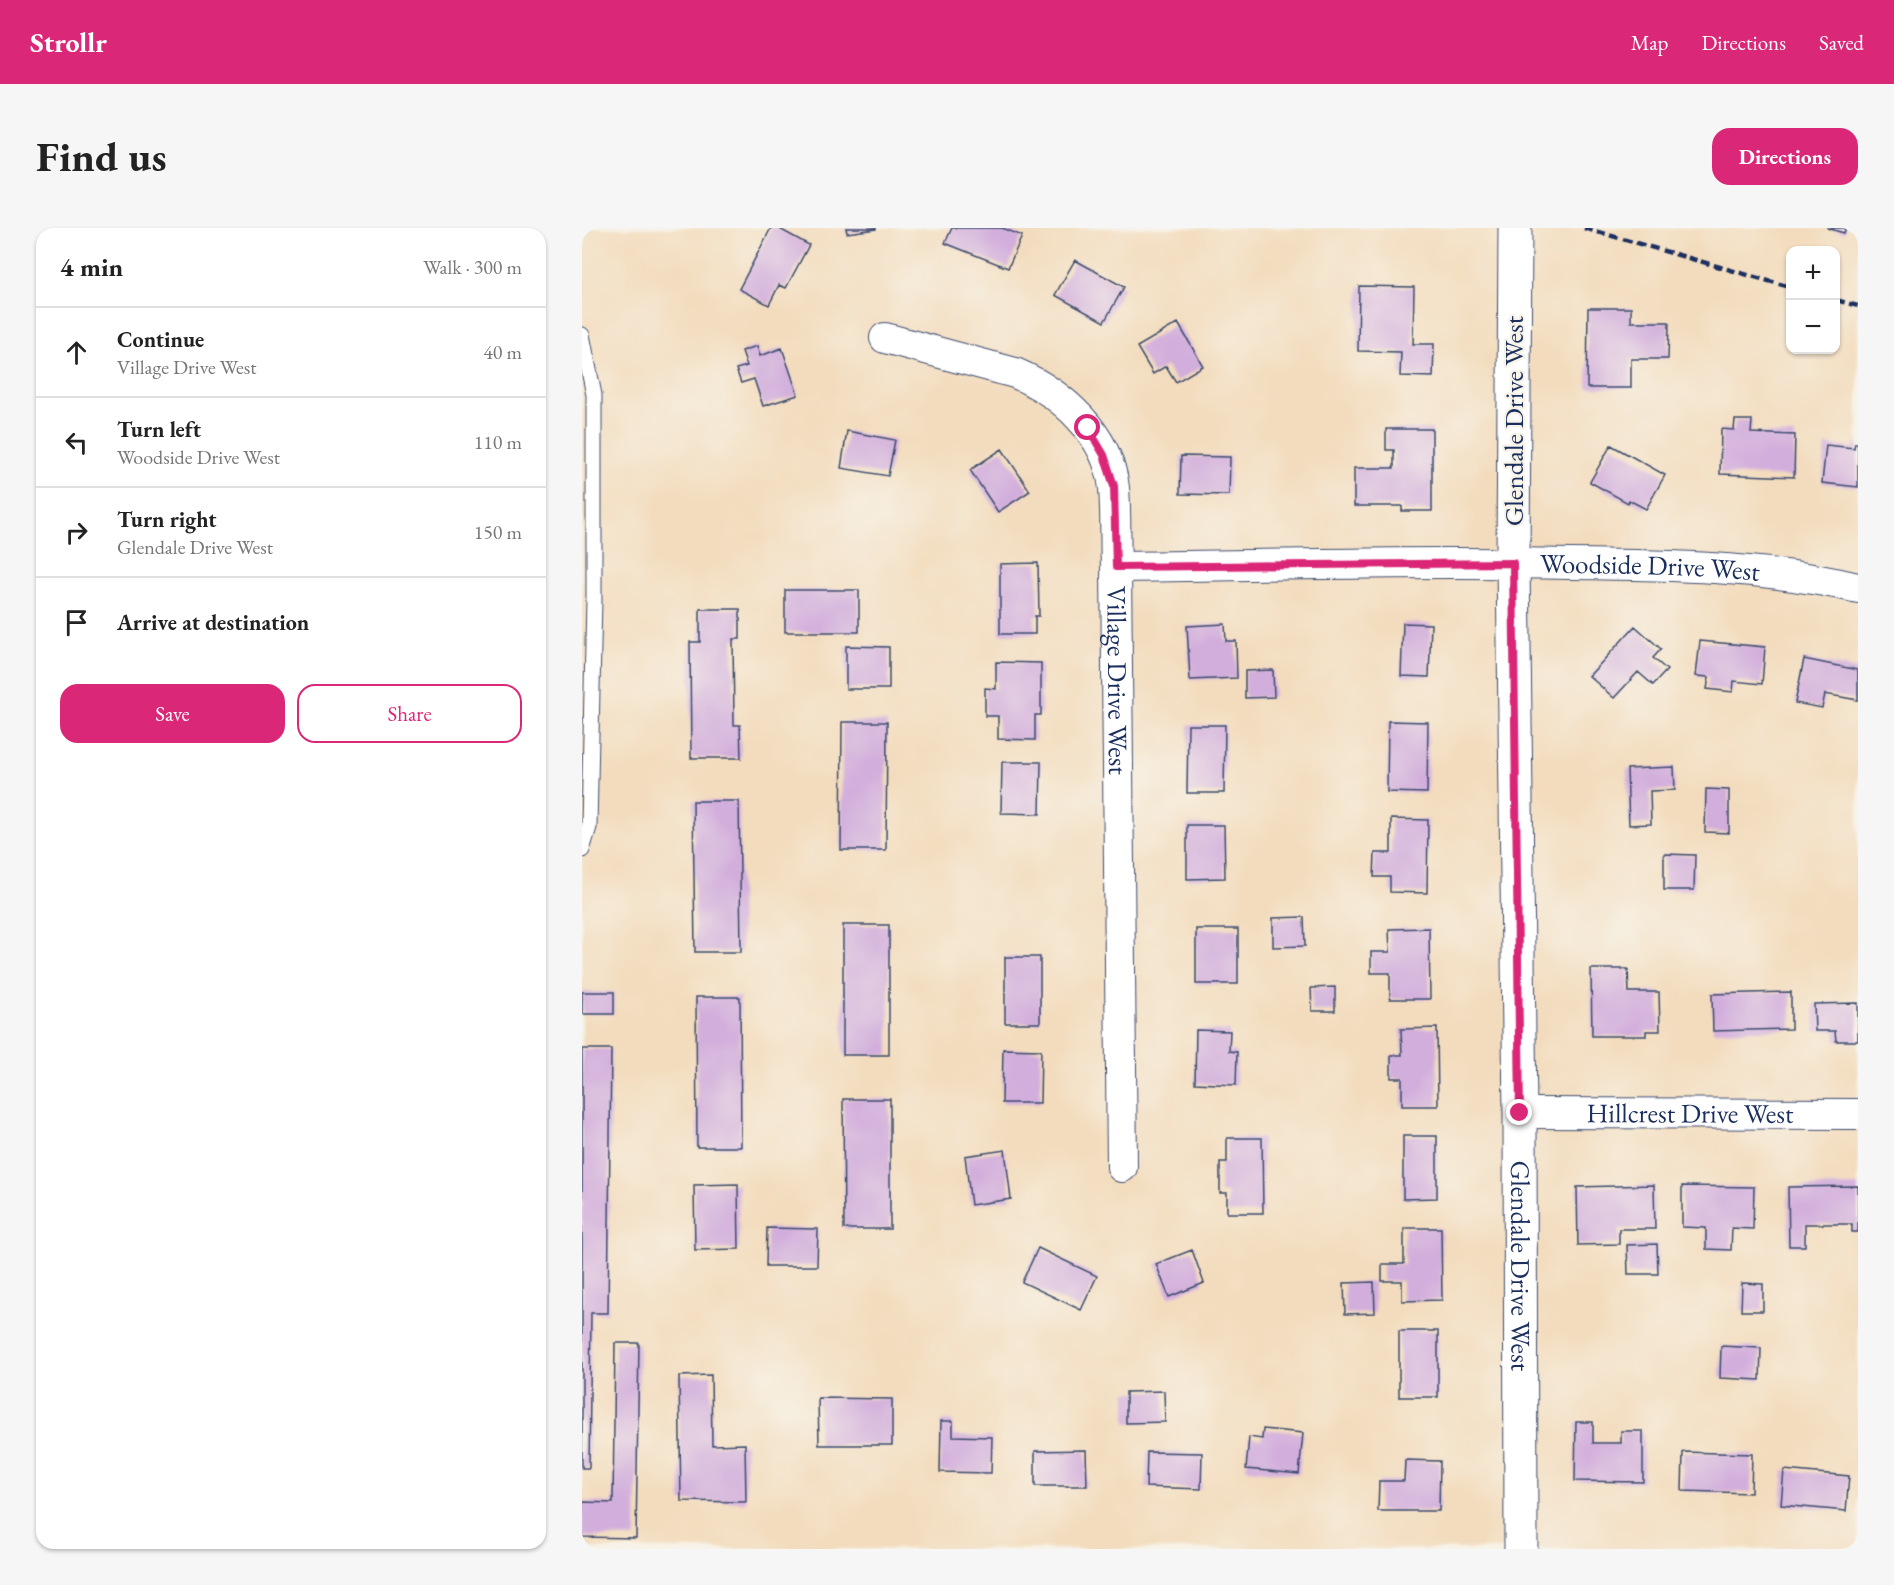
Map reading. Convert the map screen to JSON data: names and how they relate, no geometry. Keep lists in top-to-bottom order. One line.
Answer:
{"streets":{"street":["Glendale Drive West","Woodside Drive West","Village Drive West","Hillcrest Drive West"]},"crossings":[["Glendale Drive West","Woodside Drive West"],["Glendale Drive West","Hillcrest Drive West"],["Woodside Drive West","Village Drive West"]],"page":{"header":"Strollr","nav":["Map","Directions","Saved"],"buttons":["Directions",["Save","Share"]],"title":"Find us","heading":["4 min","Walk · 300 m"],"map_buttons":["+","−"],"list":[["Continue","Village Drive West","40 m"],["Turn left","Woodside Drive West","110 m"],["Turn right","Glendale Drive West","150 m"],"Arrive at destination"]}}
